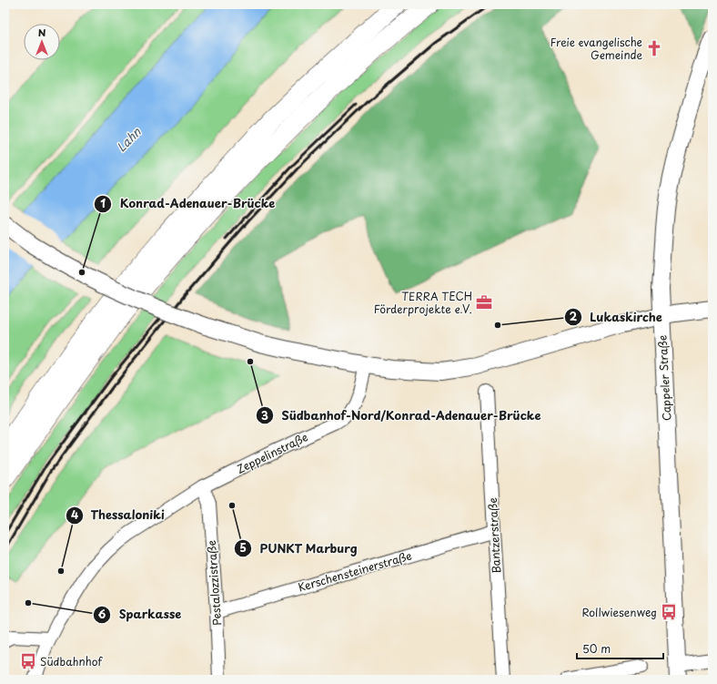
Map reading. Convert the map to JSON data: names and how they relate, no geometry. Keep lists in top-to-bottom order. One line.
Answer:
{"streets":{"main road":["Cappeler Straße"],"street":["Zeppelinstraße","Bantzerstraße","Kerschensteinerstraße","Pestalozzistraße"]},"crossings":[["Zeppelinstraße","Pestalozzistraße"],["Bantzerstraße","Kerschensteinerstraße"],["Kerschensteinerstraße","Pestalozzistraße"]],"water":["Lahn"],"places":{"church":["Freie evangelische Gemeinde"],"other":["Konrad-Adenauer-Brücke","Lukaskirche","Südbanhof-Nord/Konrad-Adenauer-Brücke","PUNKT Marburg","Thessaloniki","Sparkasse"],"office":["TERRA TECH Förderprojekte e.V."],"bus stop":["Rollwiesenweg","Südbahnhof"]},"scale_bar":"50 m","north":"top"}
